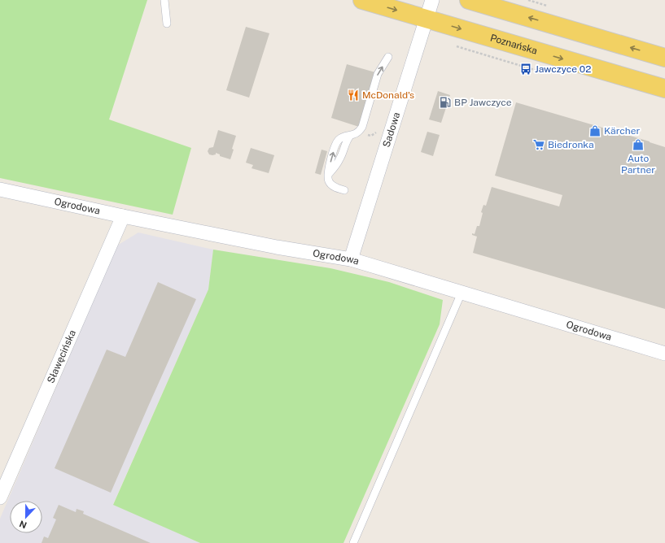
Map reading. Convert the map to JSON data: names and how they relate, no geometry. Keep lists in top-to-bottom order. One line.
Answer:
{"streets":{"main road":["Poznańska"],"street":["Sadowa","Ogrodowa","Sławęcińska"]},"crossings":[["Poznańska","Sadowa"],["Sadowa","Ogrodowa"],["Ogrodowa","Sławęcińska"]],"places":{"bus stop":["Jawczyce 02"],"restaurant":["McDonald's"],"fuel station":["BP Jawczyce"],"shop":["Kärcher","Auto Partner"],"supermarket":["Biedronka"]},"north":"bottom"}
